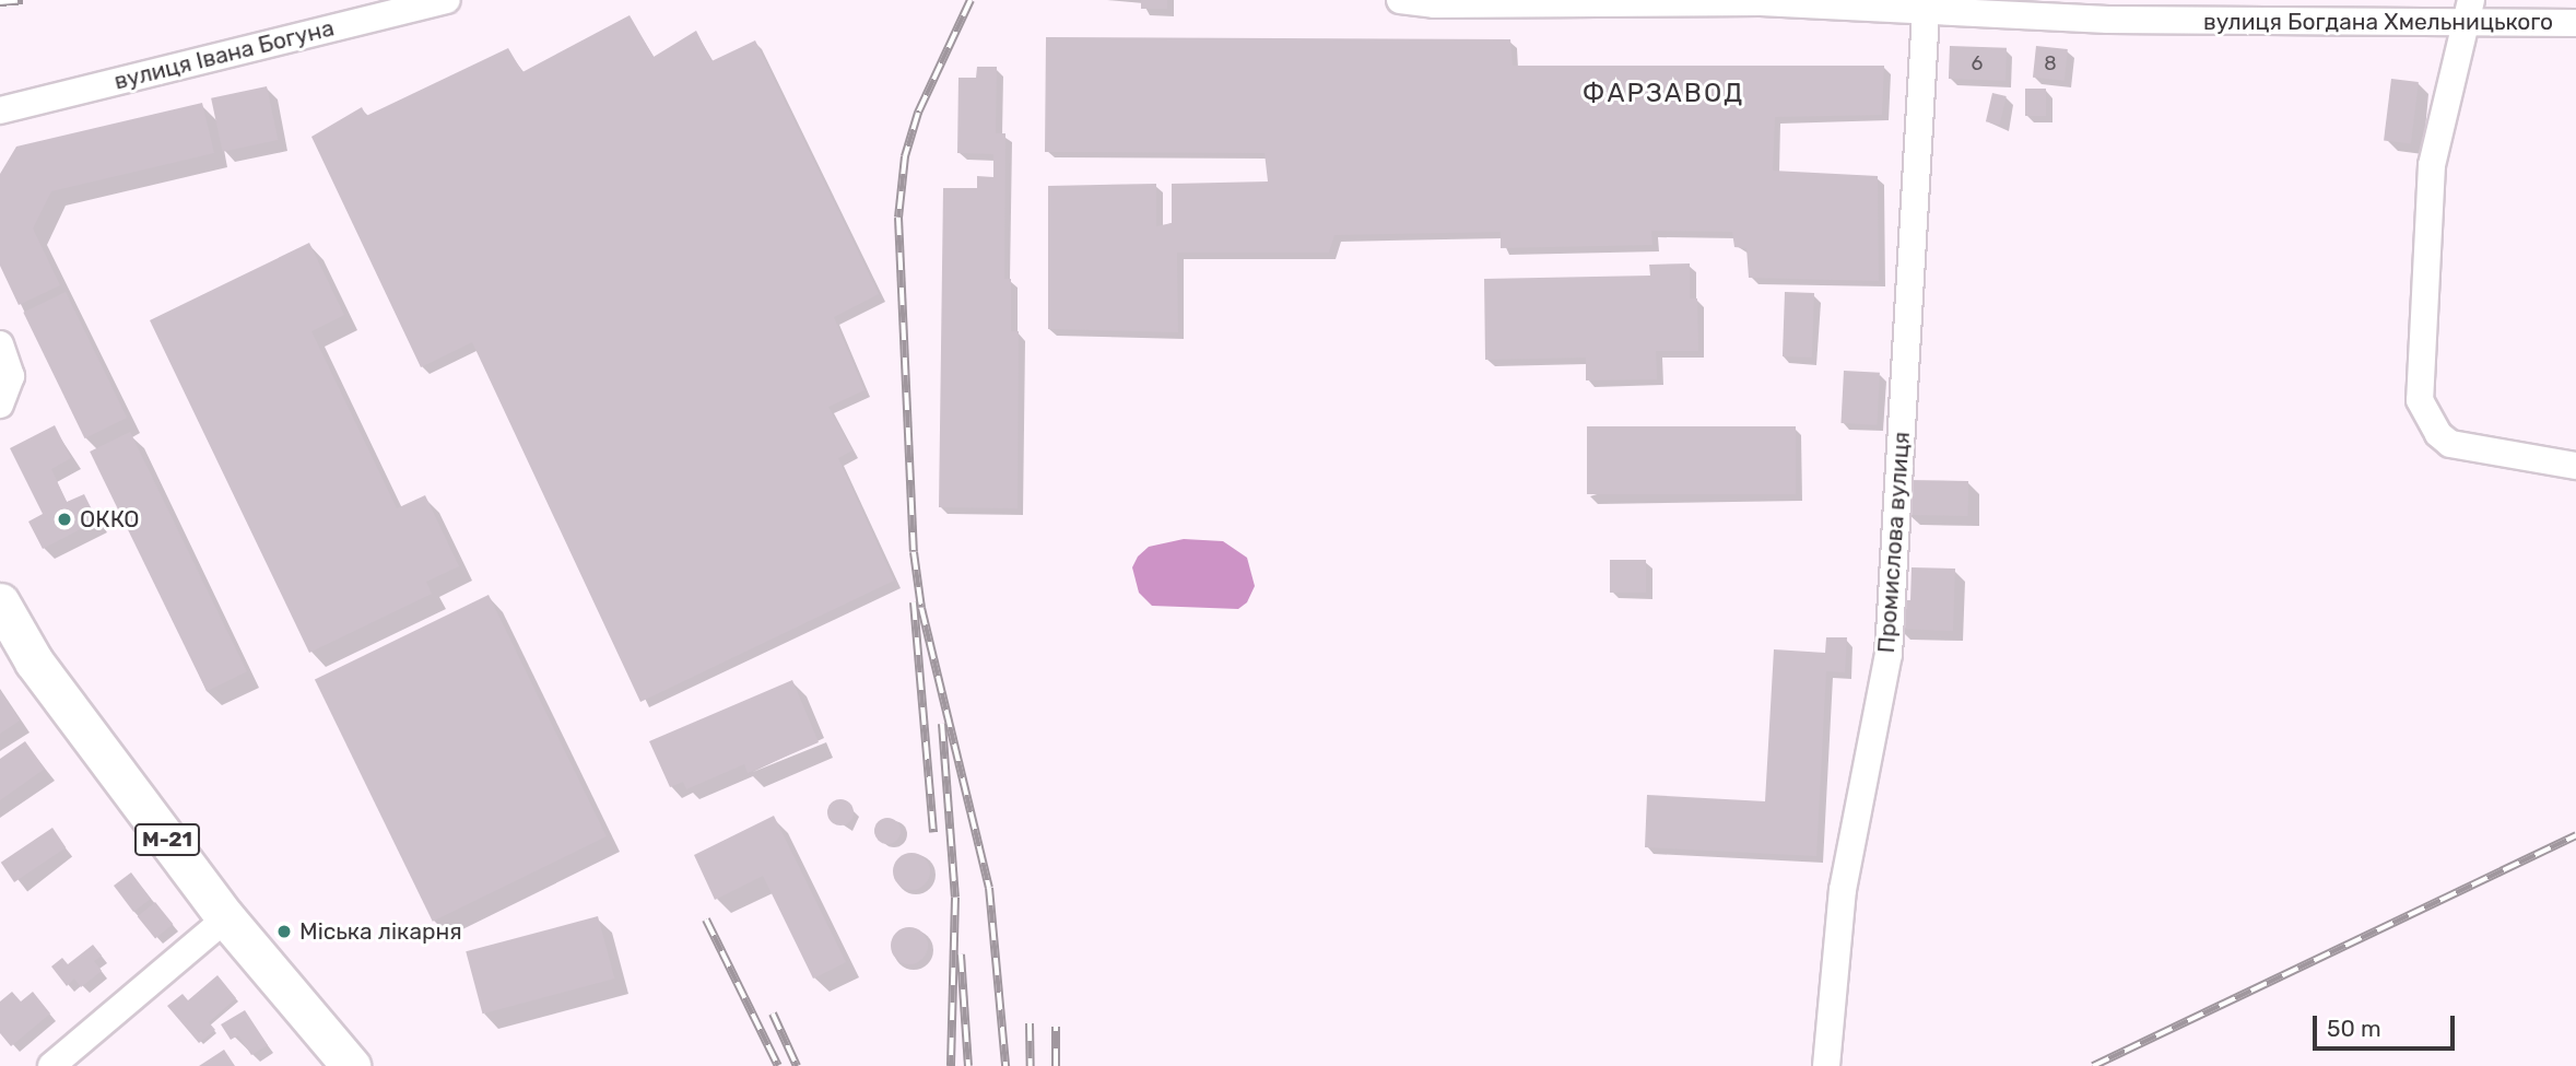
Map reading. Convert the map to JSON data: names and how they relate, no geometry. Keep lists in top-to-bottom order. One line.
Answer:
{"streets":{"highway":["М-21"],"street":["вулиця Богдана Хмельницького","вулиця Івана Богуна","Промислова вулиця"]},"crossings":[["вулиця Богдана Хмельницького","Промислова вулиця"]],"districts":["ФАРЗАВОД"],"places":["ОККО","Міська лікарня"],"house_numbers":["6","8"],"scale_bar":"50 m"}
